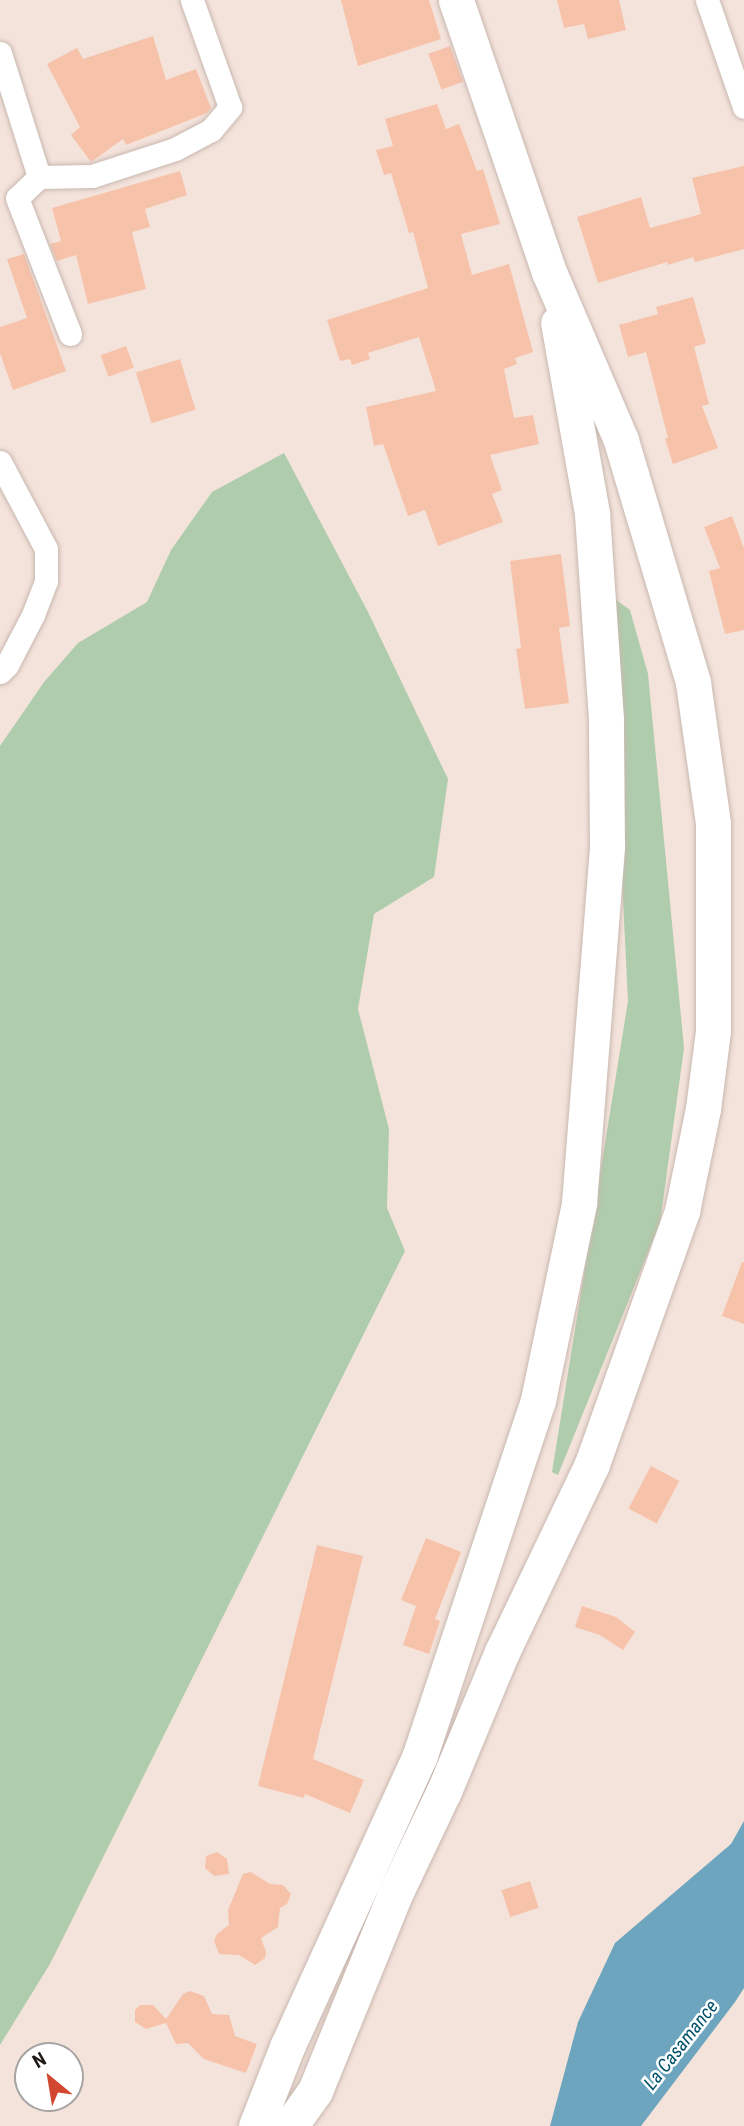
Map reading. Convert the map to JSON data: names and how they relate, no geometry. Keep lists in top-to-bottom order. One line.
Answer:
{"water":["La Casamance"],"north":"top left"}
